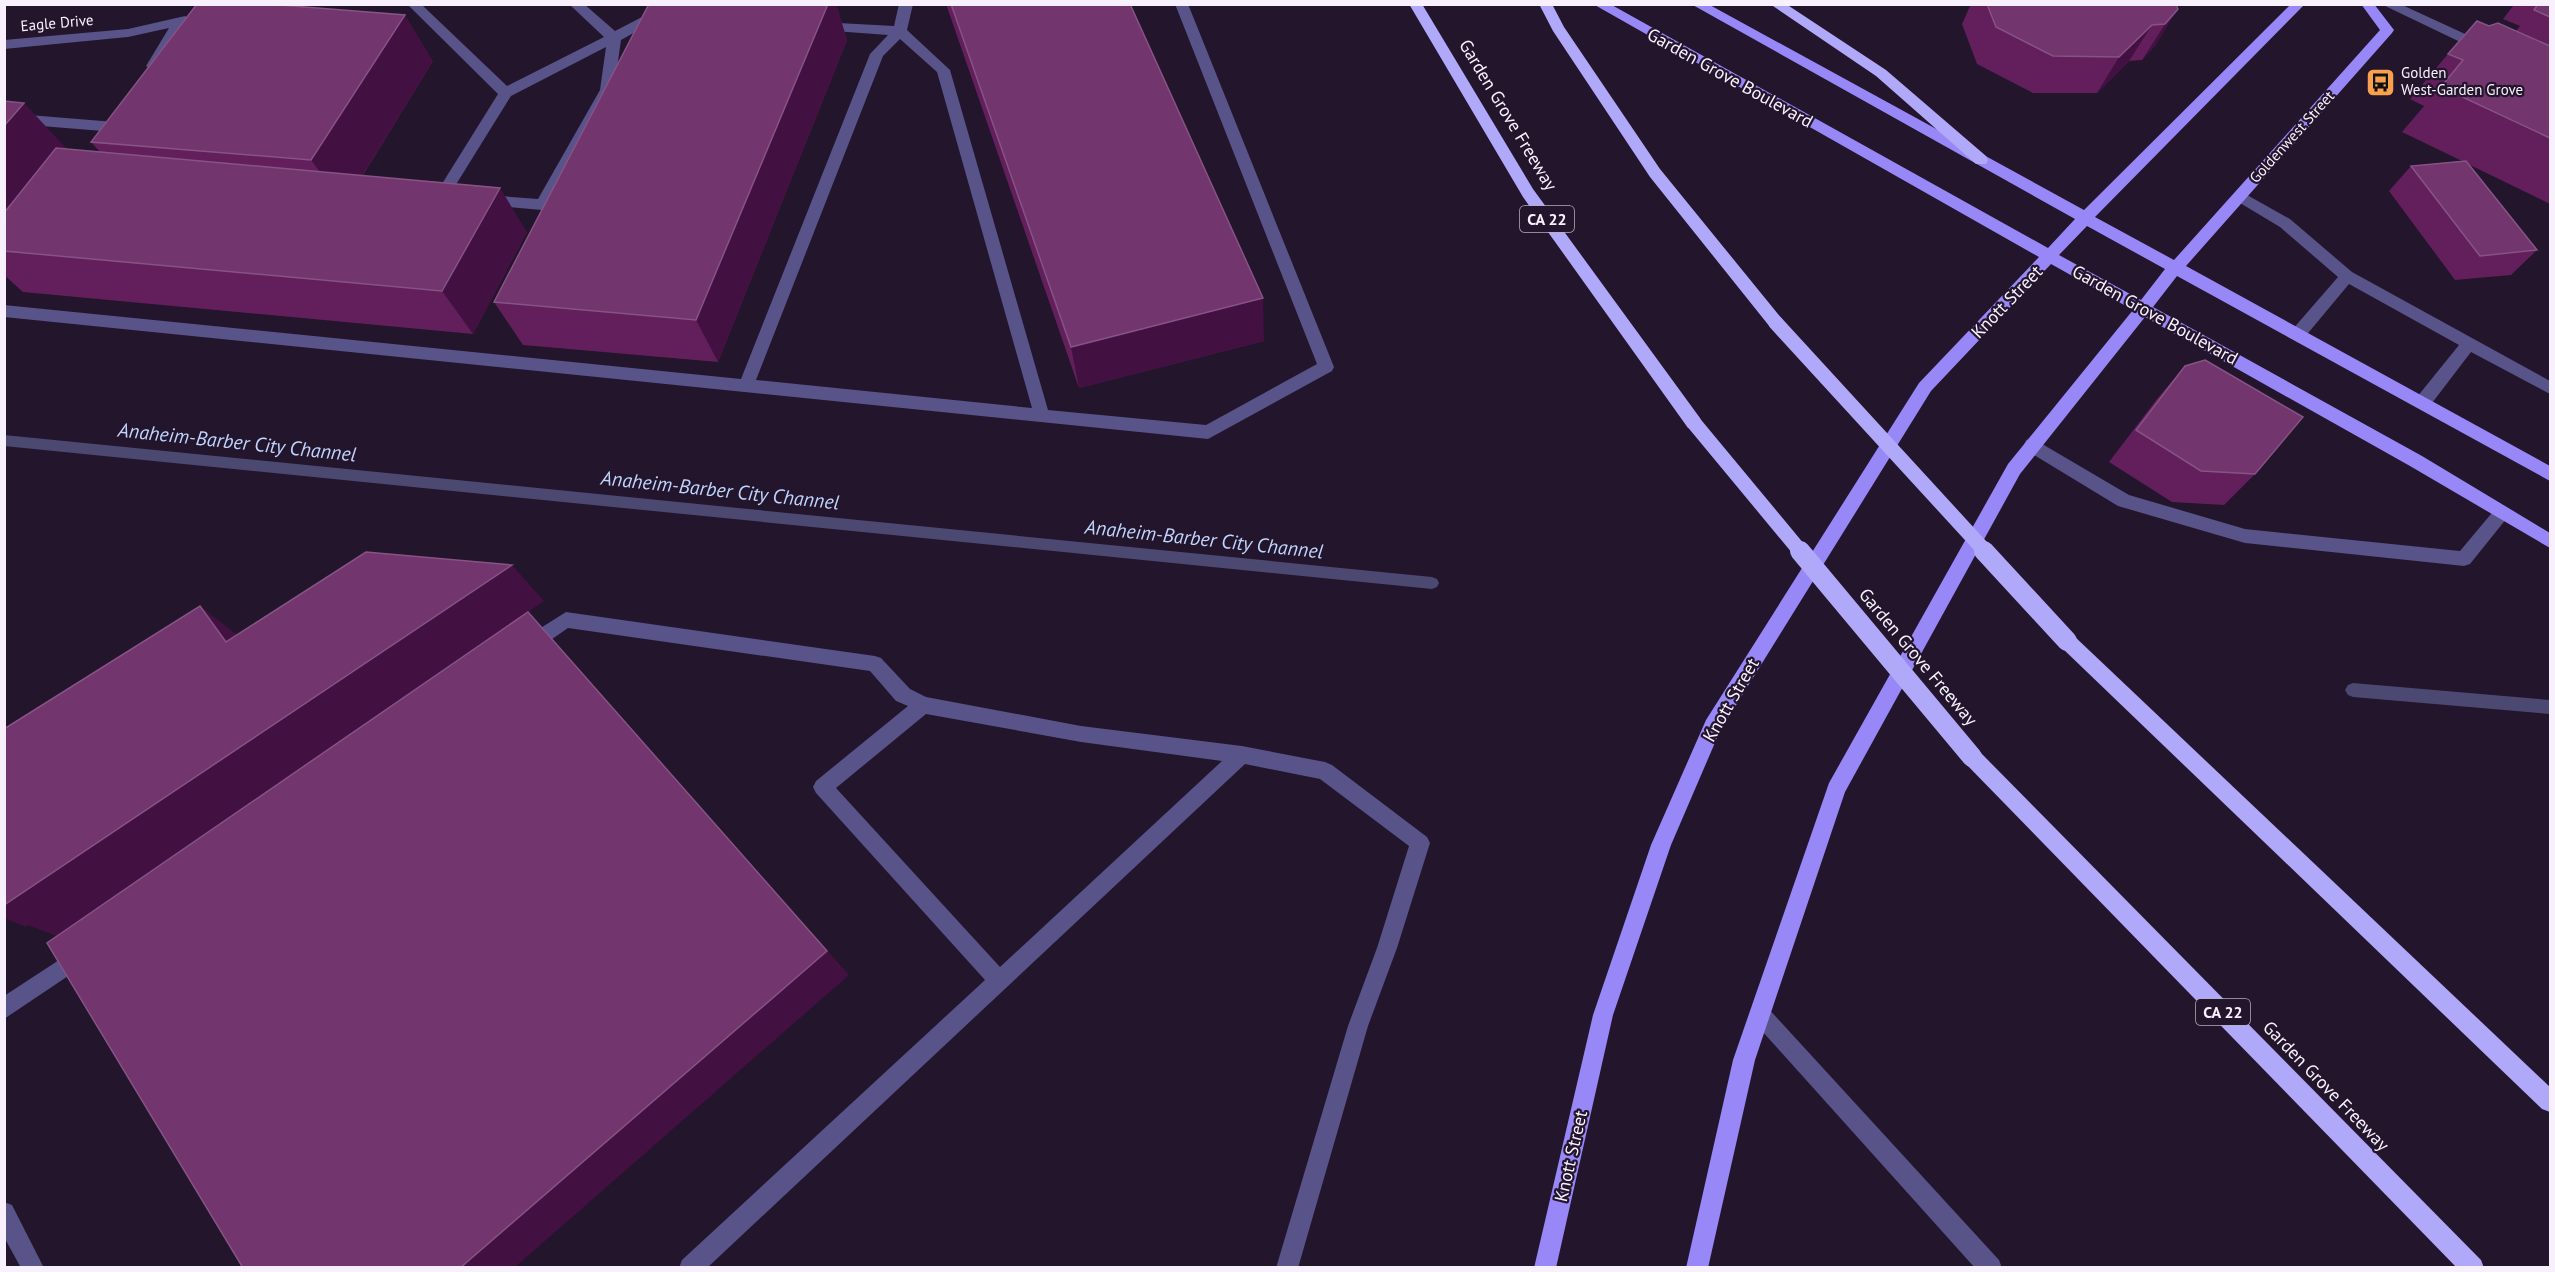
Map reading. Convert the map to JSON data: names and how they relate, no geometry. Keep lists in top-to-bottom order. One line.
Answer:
{"streets":{"highway":["Garden Grove Freeway","CA 22"],"main road":["Garden Grove Boulevard","Goldenwest Street","Knott Street"],"street":["Eagle Drive"]},"crossings":[["Garden Grove Boulevard","Knott Street"]],"water":["Anaheim-Barber City Channel"],"places":{"bus stop":["Golden West-Garden Grove"]}}
